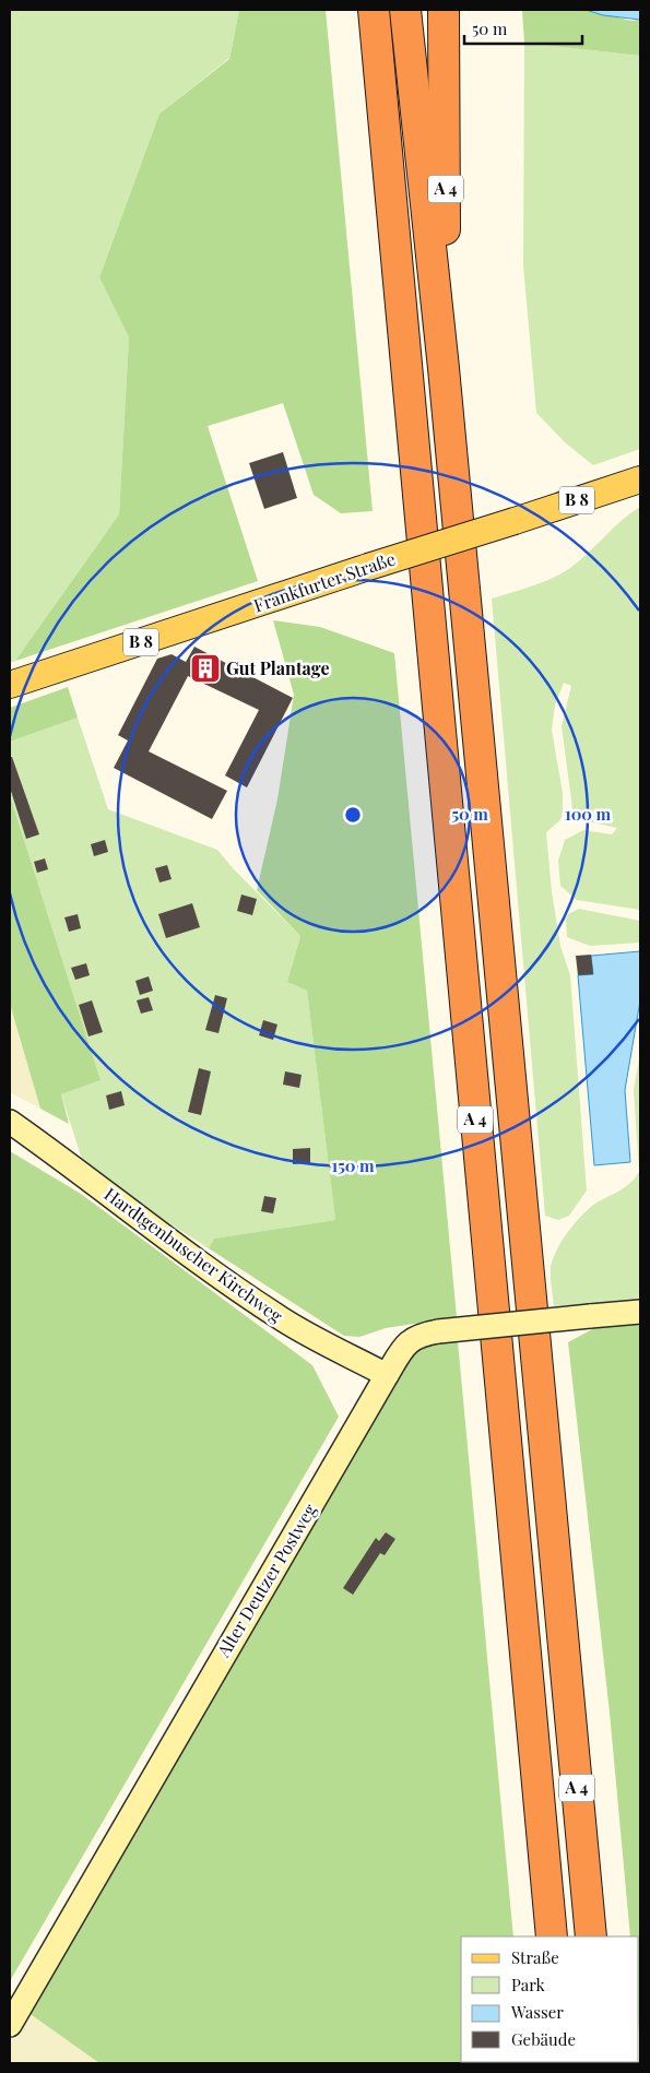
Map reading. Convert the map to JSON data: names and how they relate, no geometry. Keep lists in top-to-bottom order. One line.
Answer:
{"streets":{"highway":["A 4"],"main road":["B 8","Frankfurter Straße"],"street":["Hardtgenbuscher Kirchweg","Alter Deutzer Postweg"]},"crossings":[["Hardtgenbuscher Kirchweg","Alter Deutzer Postweg"]],"places":{"building":["Gut Plantage"]},"legend":["Straße","Park","Wasser","Gebäude"],"scale_bar":"50 m","rings":["50 m","100 m","150 m"]}
